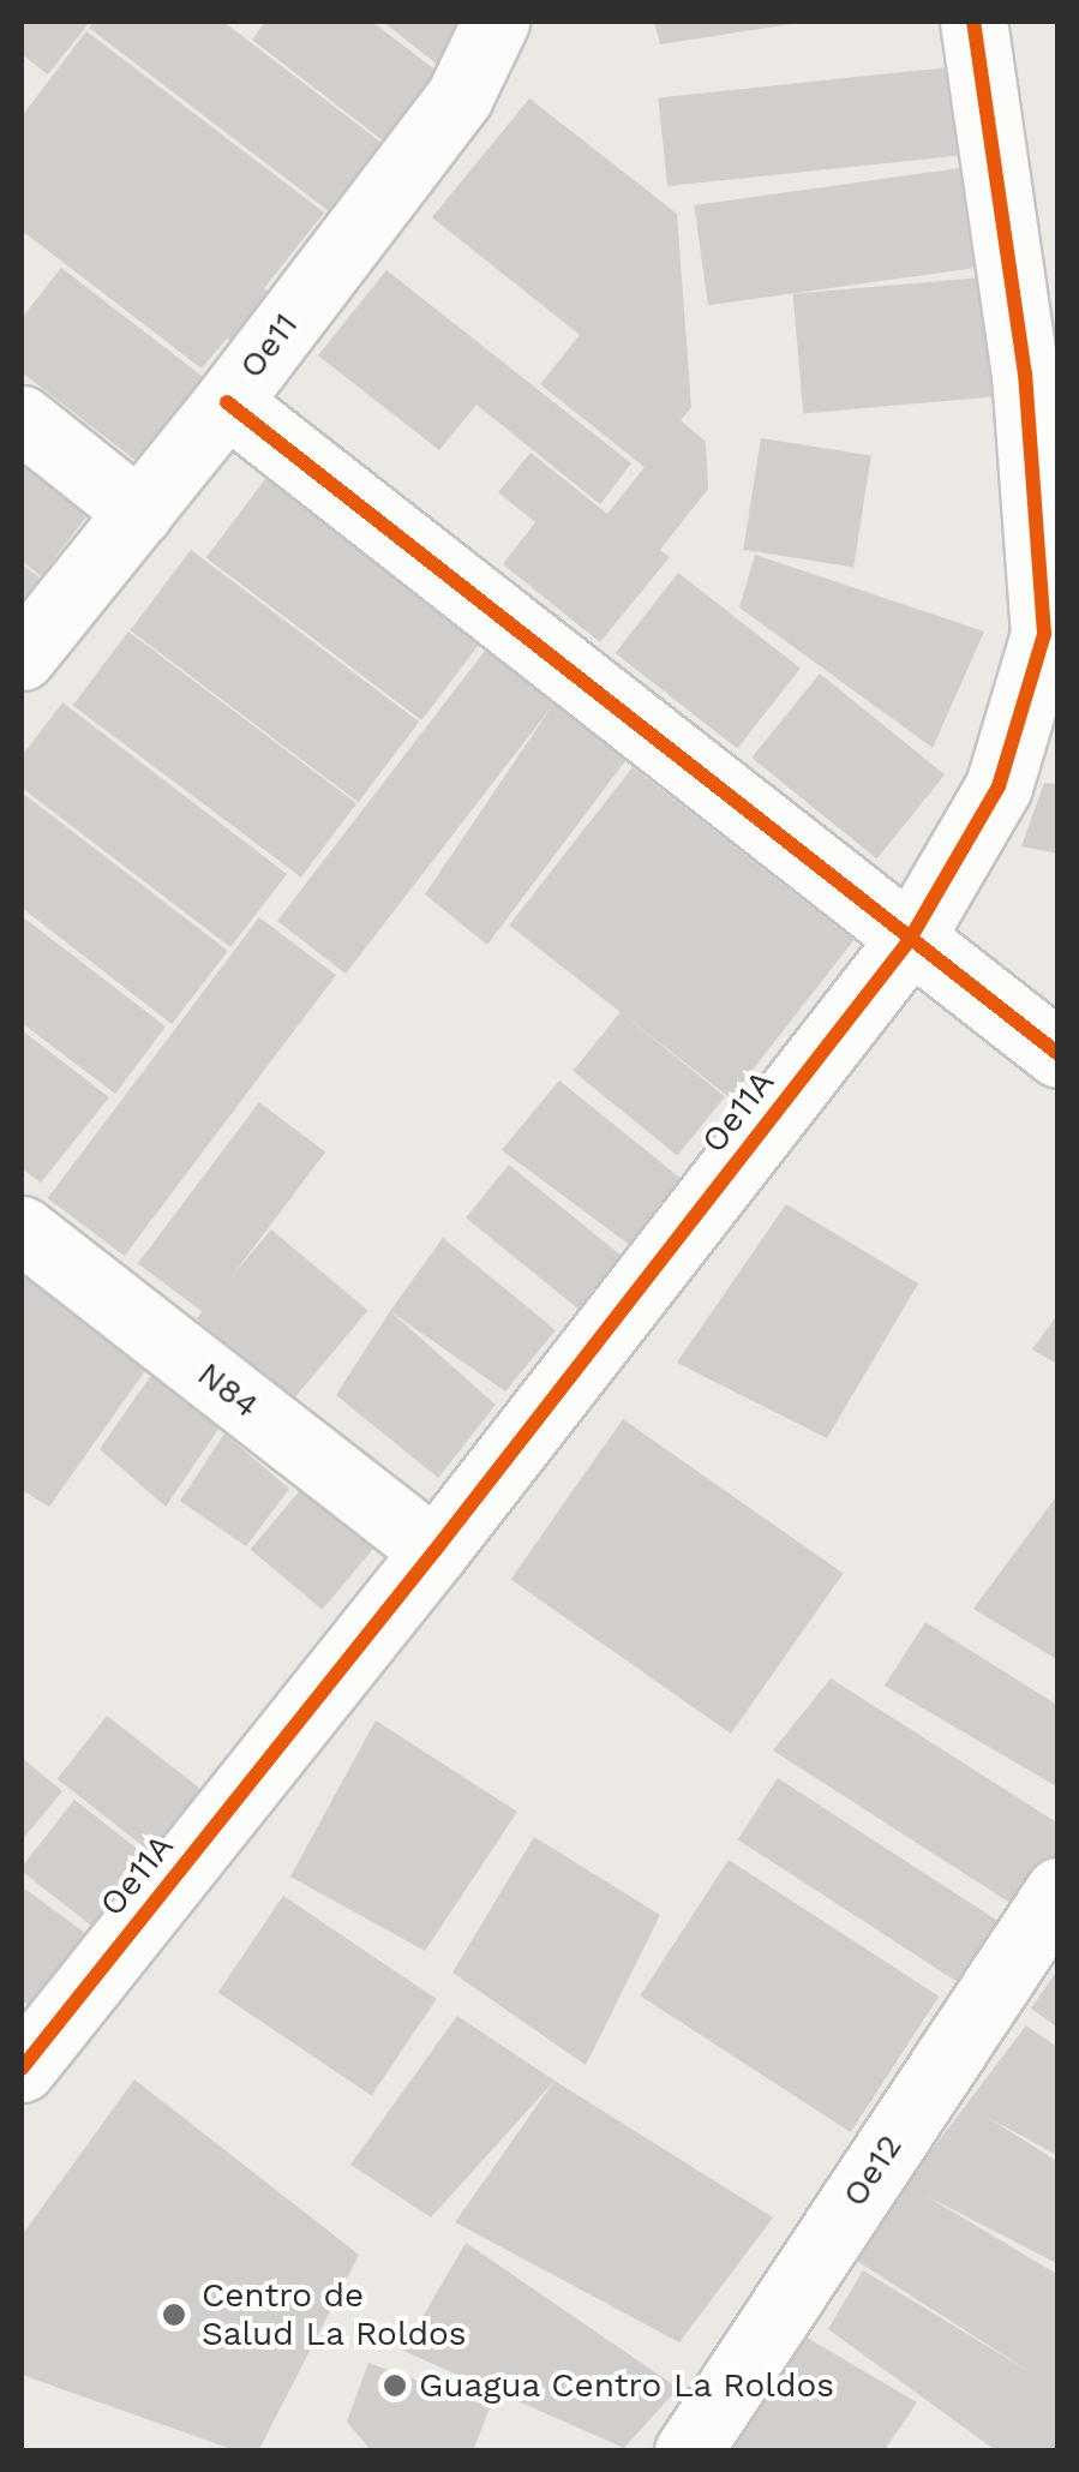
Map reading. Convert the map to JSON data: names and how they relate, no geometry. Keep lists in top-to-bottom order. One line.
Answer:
{"streets":{"street":["Oe11","Oe11A","N84","Oe12"]},"crossings":[["Oe11A","N84"]],"places":["Centro de Salud La Roldos","Guagua Centro La Roldos"]}
